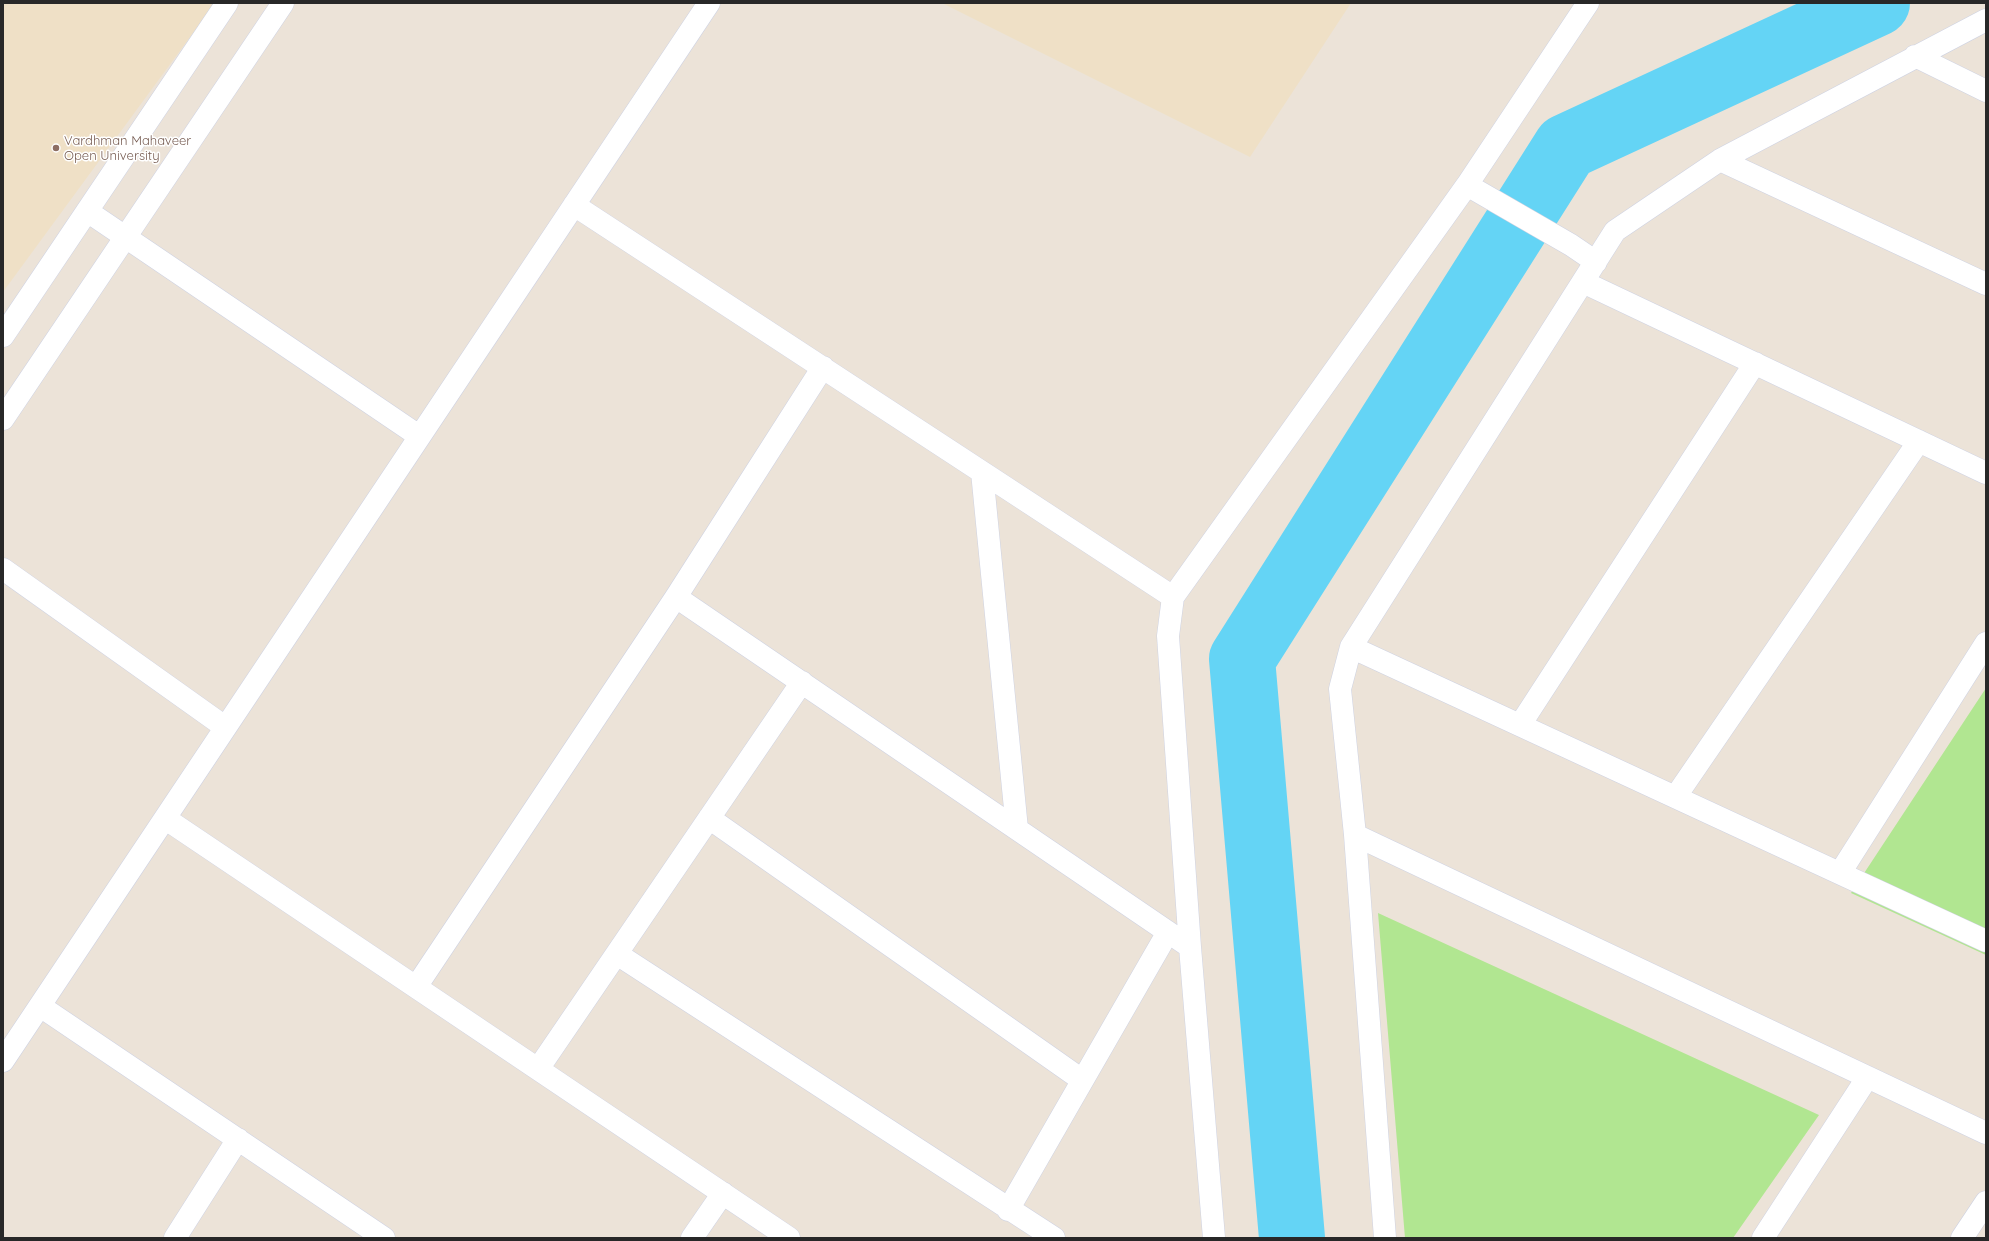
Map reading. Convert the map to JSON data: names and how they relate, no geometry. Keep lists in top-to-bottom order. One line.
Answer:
{"places":["Vardhman Mahaveer Open University"]}
